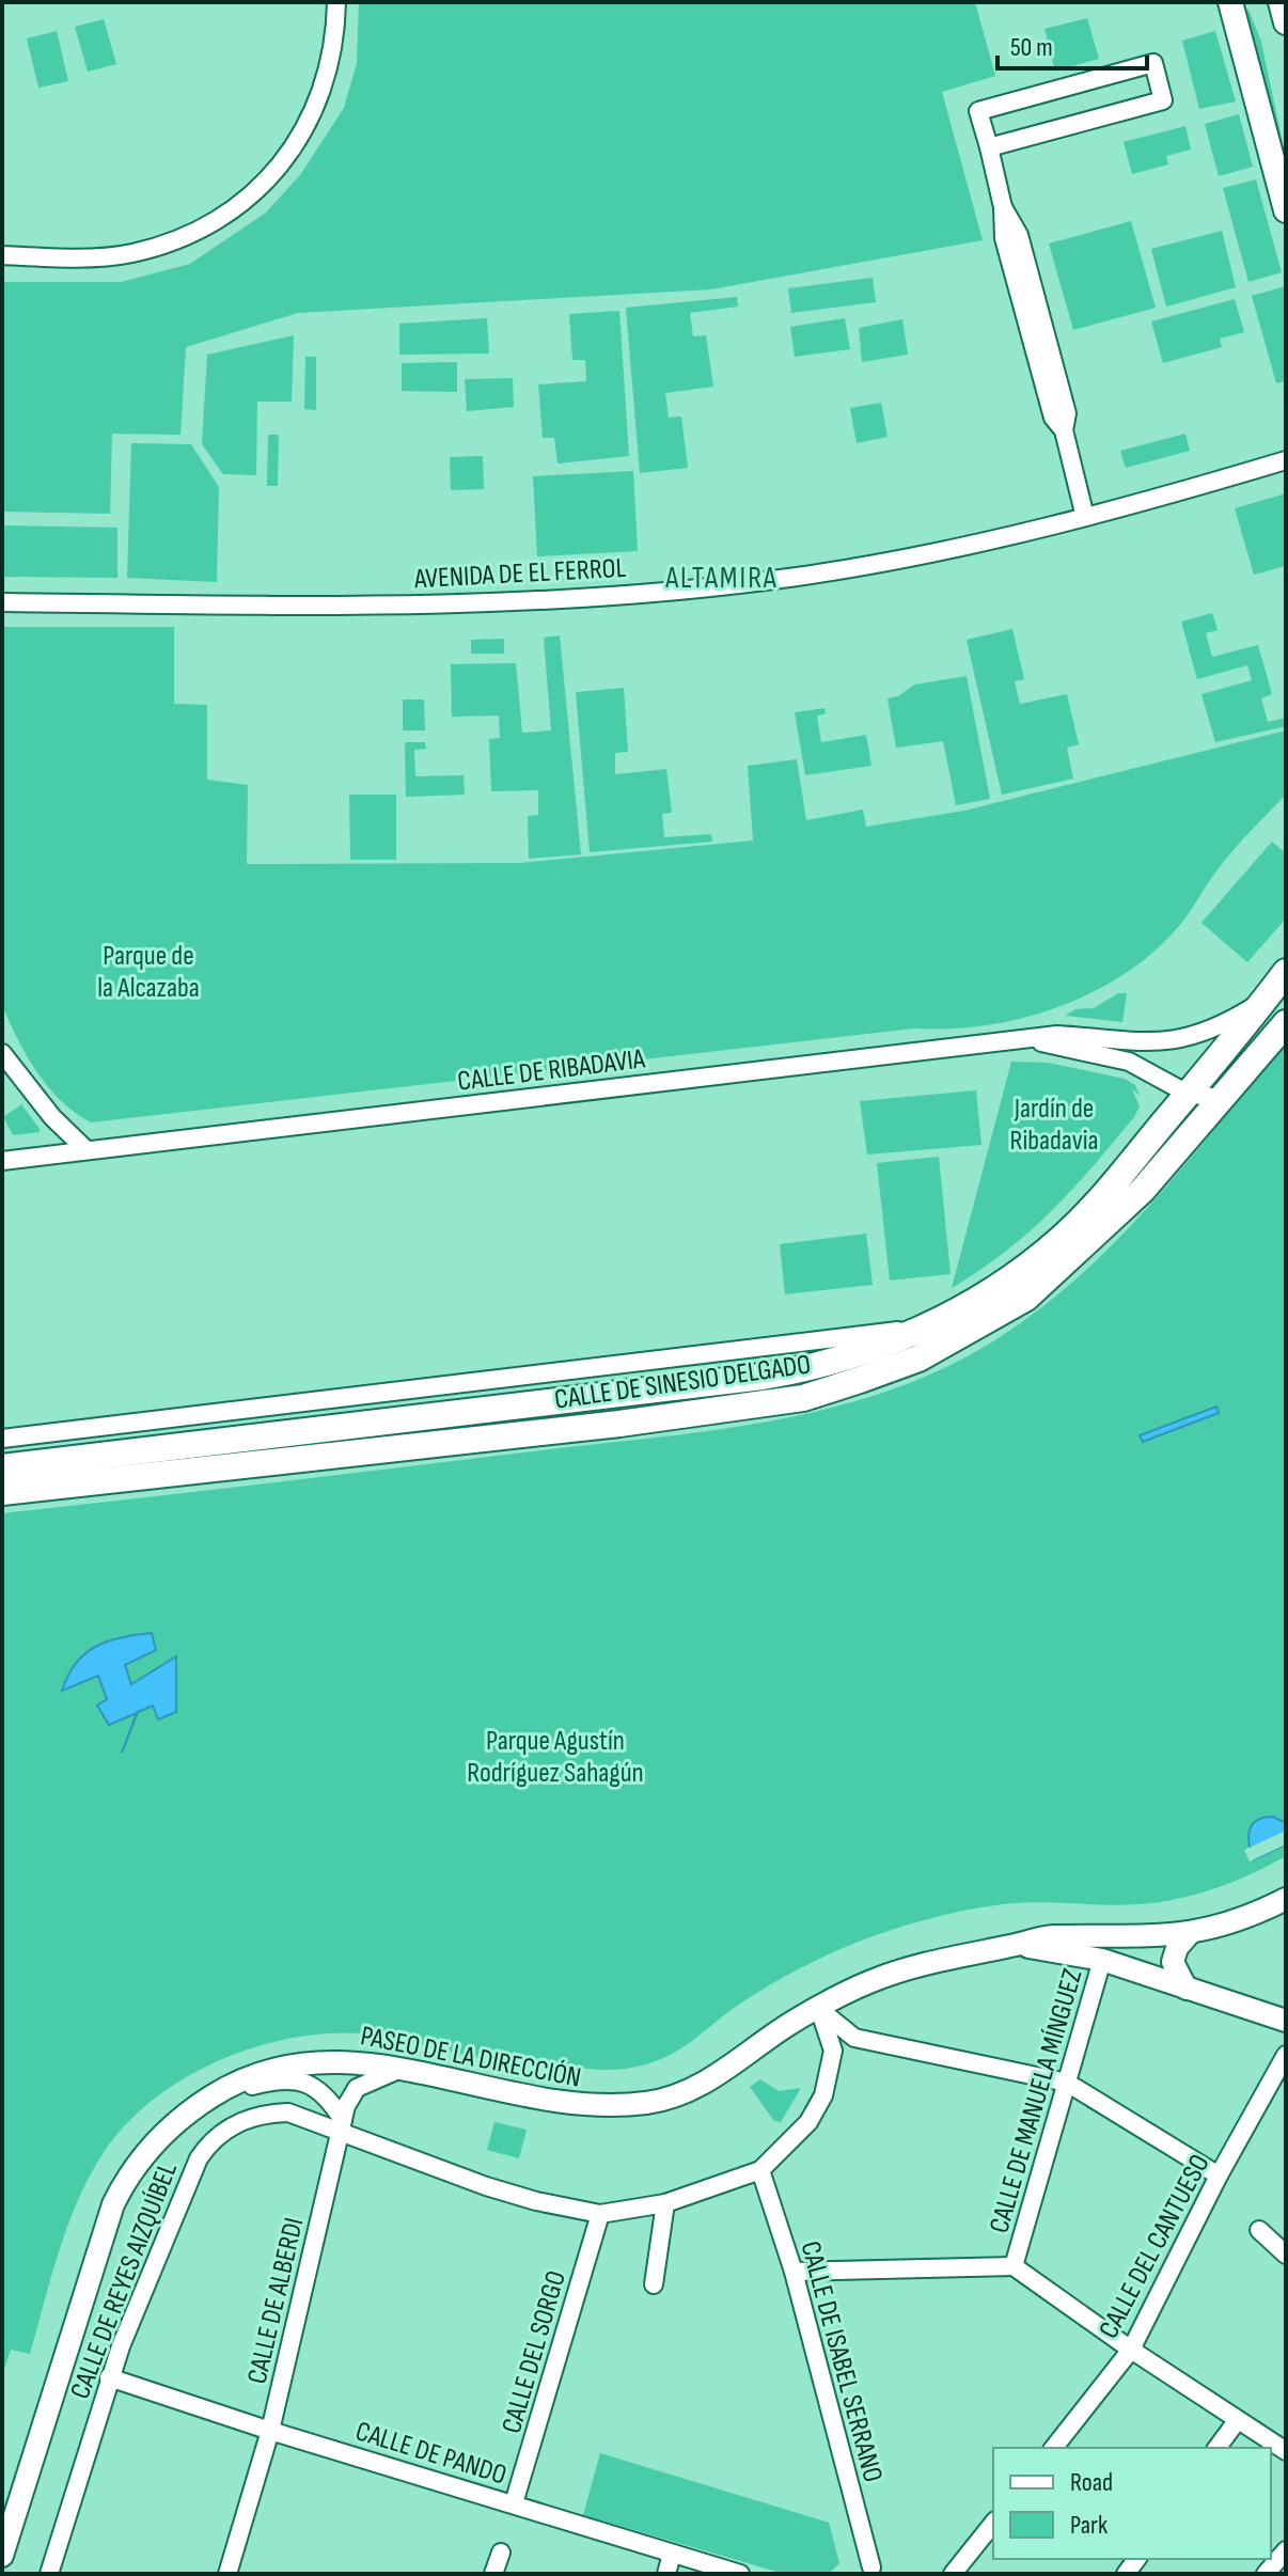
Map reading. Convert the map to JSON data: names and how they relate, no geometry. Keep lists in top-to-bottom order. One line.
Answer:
{"streets":{"main road":["CALLE DE SINESIO DELGADO"],"street":["AVENIDA DE EL FERROL","CALLE DE RIBADAVIA","PASEO DE LA DIRECCIÓN","CALLE DE MANUELA MÍNGUEZ","CALLE DEL CANTUESO","CALLE DE REYES AIZQUÍBEL","CALLE DE ALBERDI","CALLE DEL SORGO","CALLE DE ISABEL SERRANO","CALLE DE PANDO"]},"crossings":[["CALLE DE RIBADAVIA","CALLE DE SINESIO DELGADO"],["PASEO DE LA DIRECCIÓN","CALLE DE MANUELA MÍNGUEZ"],["PASEO DE LA DIRECCIÓN","CALLE DE REYES AIZQUÍBEL"],["PASEO DE LA DIRECCIÓN","CALLE DE ALBERDI"],["PASEO DE LA DIRECCIÓN","CALLE DEL SORGO"],["PASEO DE LA DIRECCIÓN","CALLE DE ISABEL SERRANO"],["CALLE DE MANUELA MÍNGUEZ","CALLE DEL CANTUESO"],["CALLE DE REYES AIZQUÍBEL","CALLE DE ALBERDI"],["CALLE DE REYES AIZQUÍBEL","CALLE DE PANDO"],["CALLE DE ALBERDI","CALLE DE PANDO"],["CALLE DEL SORGO","CALLE DE PANDO"]],"districts":["ALTAMIRA"],"parks":["Parque de la Alcazaba","Jardín de Ribadavia","Parque Agustín Rodríguez Sahagún"],"legend":["Road","Park"],"scale_bar":"50 m"}
